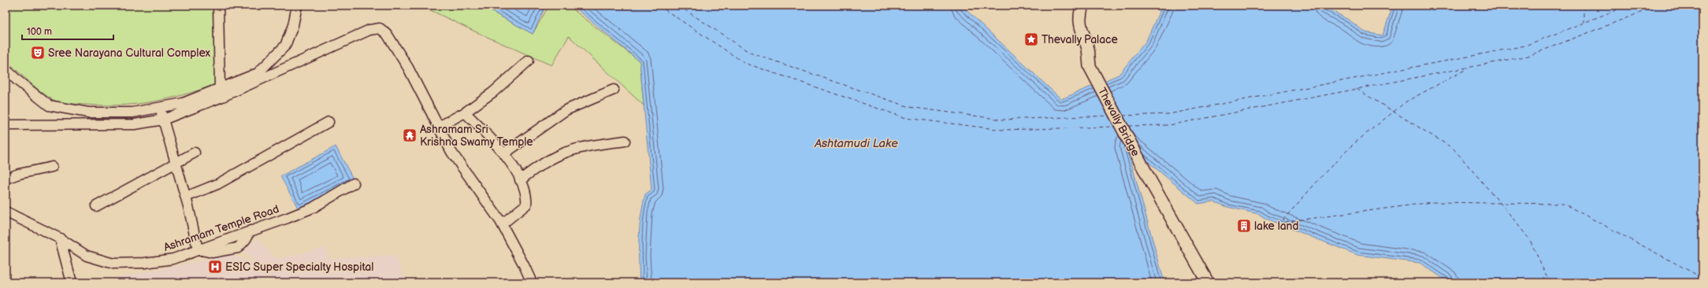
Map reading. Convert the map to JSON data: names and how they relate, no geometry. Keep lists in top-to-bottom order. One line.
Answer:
{"streets":{"main road":["Thevally Bridge"],"street":["Ashramam Temple Road"]},"water":["Ashtamudi Lake"],"places":{"place":["Thevally Palace"],"theatre":["Sree Narayana Cultural Complex"],"temple":["Ashramam Sri Krishna Swamy Temple"],"building":["lake land"],"hospital":["ESIC Super Specialty Hospital"]},"scale_bar":"100 m"}
